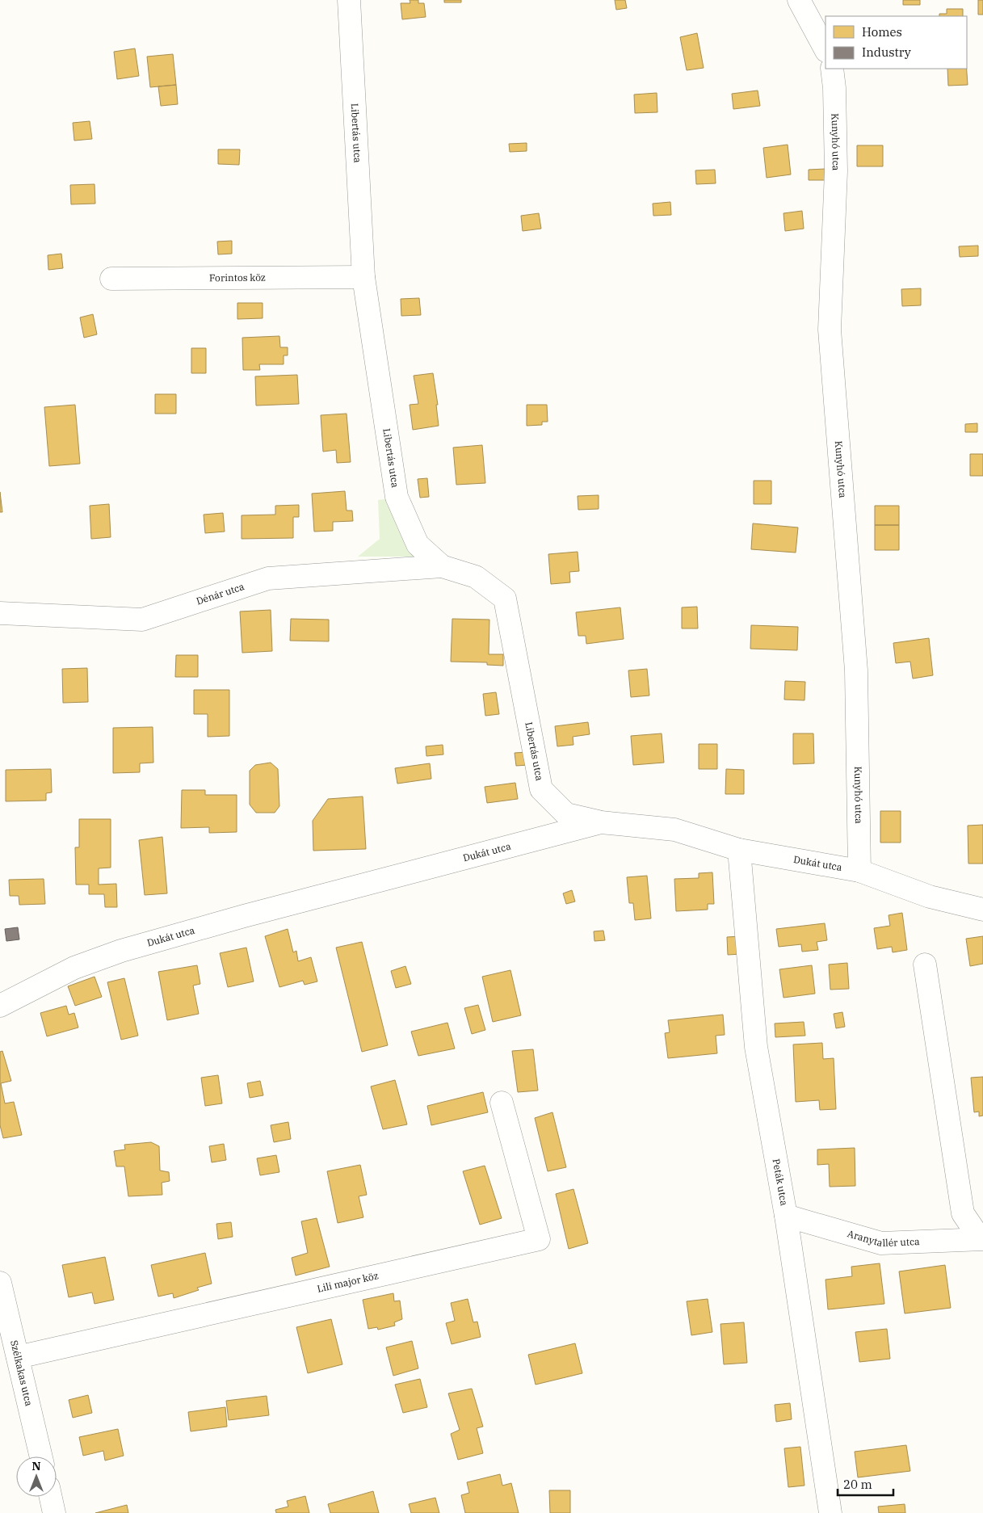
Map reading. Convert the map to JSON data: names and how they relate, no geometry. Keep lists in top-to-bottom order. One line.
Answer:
{"streets":{"street":["Libertás utca","Kunyhó utca","Forintos köz","Dénár utca","Dukát utca","Peták utca","Aranytallér utca","Lili major köz","Szélkakas utca"]},"crossings":[["Libertás utca","Forintos köz"],["Libertás utca","Dénár utca"],["Libertás utca","Dukát utca"],["Kunyhó utca","Dukát utca"],["Dukát utca","Peták utca"],["Peták utca","Aranytallér utca"],["Lili major köz","Szélkakas utca"]],"legend":["Homes","Industry"],"scale_bar":"20 m","north":"top"}
